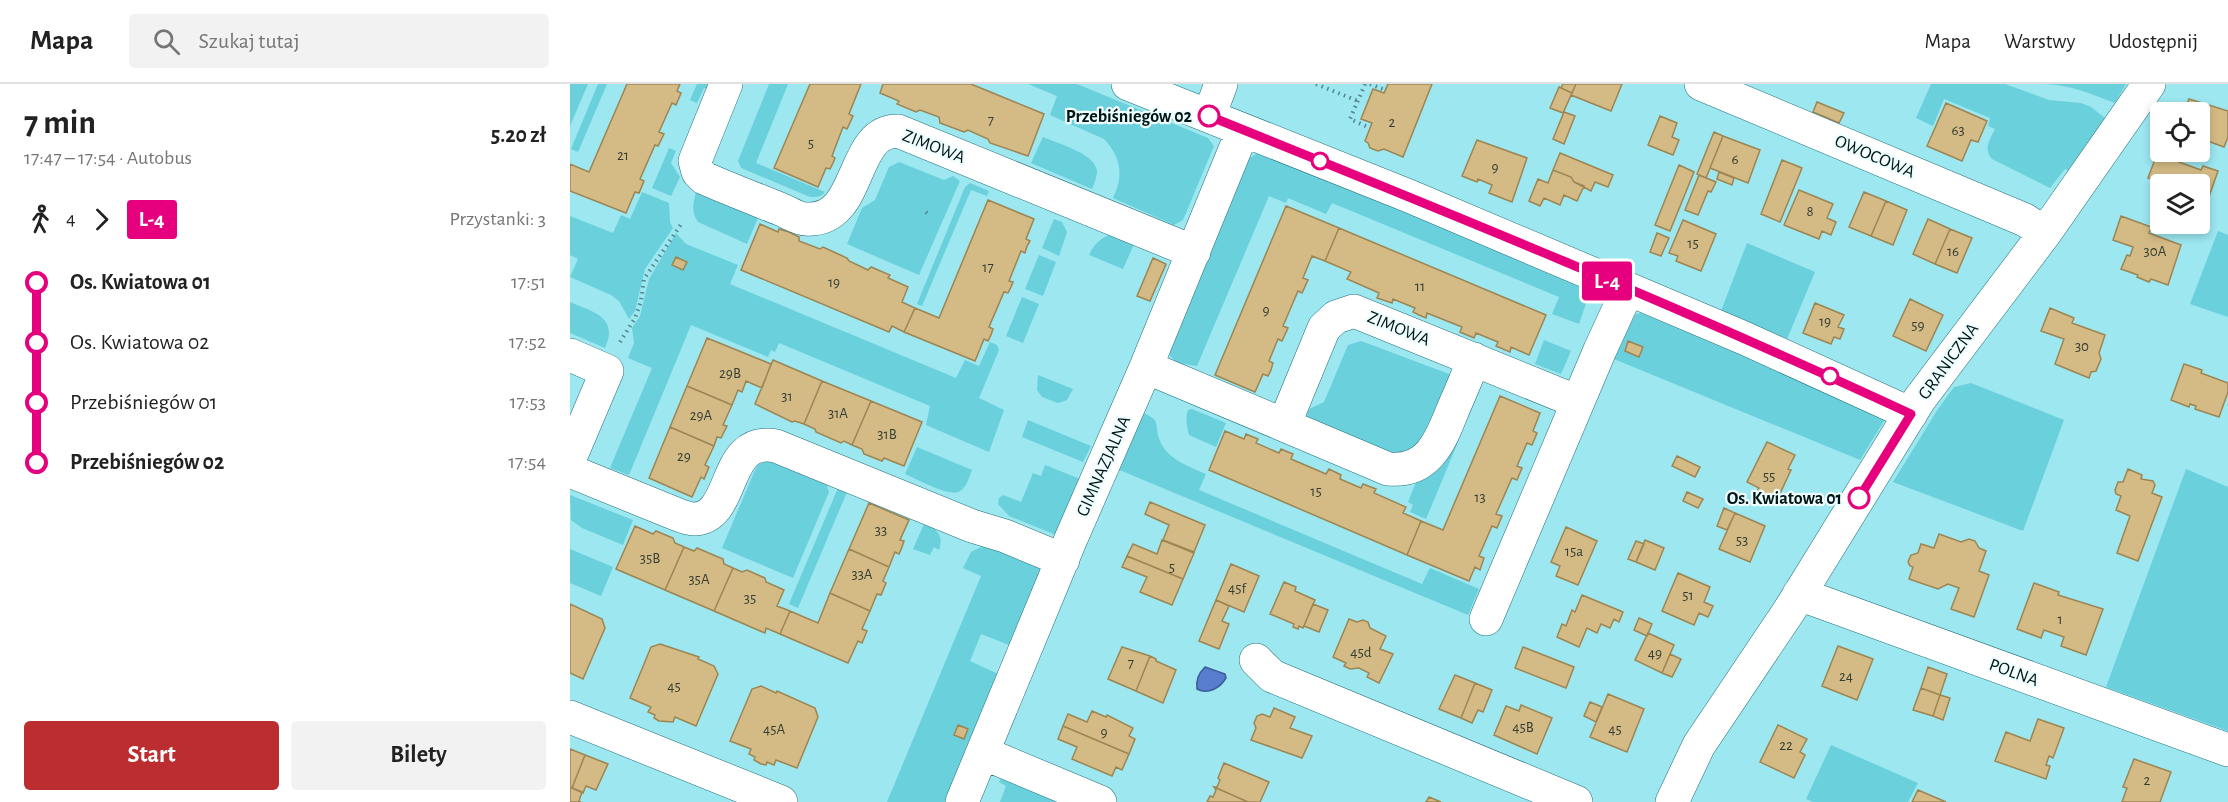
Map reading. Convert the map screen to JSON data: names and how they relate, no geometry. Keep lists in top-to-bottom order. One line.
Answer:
{"streets":{"street":["ZIMOWA","OWOCOWA","GRANICZNA","GIMNAZJALNA","POLNA"]},"crossings":[["ZIMOWA","GIMNAZJALNA"],["OWOCOWA","GRANICZNA"],["GRANICZNA","POLNA"]],"places":["Przebiśniegów 02","Os. Kwiatowa 01"],"lines":["bus line L-4"],"house_numbers":["7","2","63","5","21","6","9","8","15","16","30A","17","19","11","9","19","59","30","29B","31","31A","29A","31B","29","55","15","13","33","53","15a","35B","5","33A","35A","45f","51","35","1","45d","49","7","24","45","45B","45A","45","9","22","2"],"page":{"header":"Mapa","search":"Szukaj tutaj","nav":["Mapa","Warstwy","Udostępnij"],"heading":["7 min","17:47 – 17:54 · Autobus","5.20 zł"],"on_map":"L-4","legs":["4","L-4","Przystanki: 3"],"list":[{"name":"Os. Kwiatowa 01","value":"17:51"},{"name":"Os. Kwiatowa 02","value":"17:52"},{"name":"Przebiśniegów 01","value":"17:53"},{"name":"Przebiśniegów 02","value":"17:54"}],"buttons":["Start","Bilety"]}}
